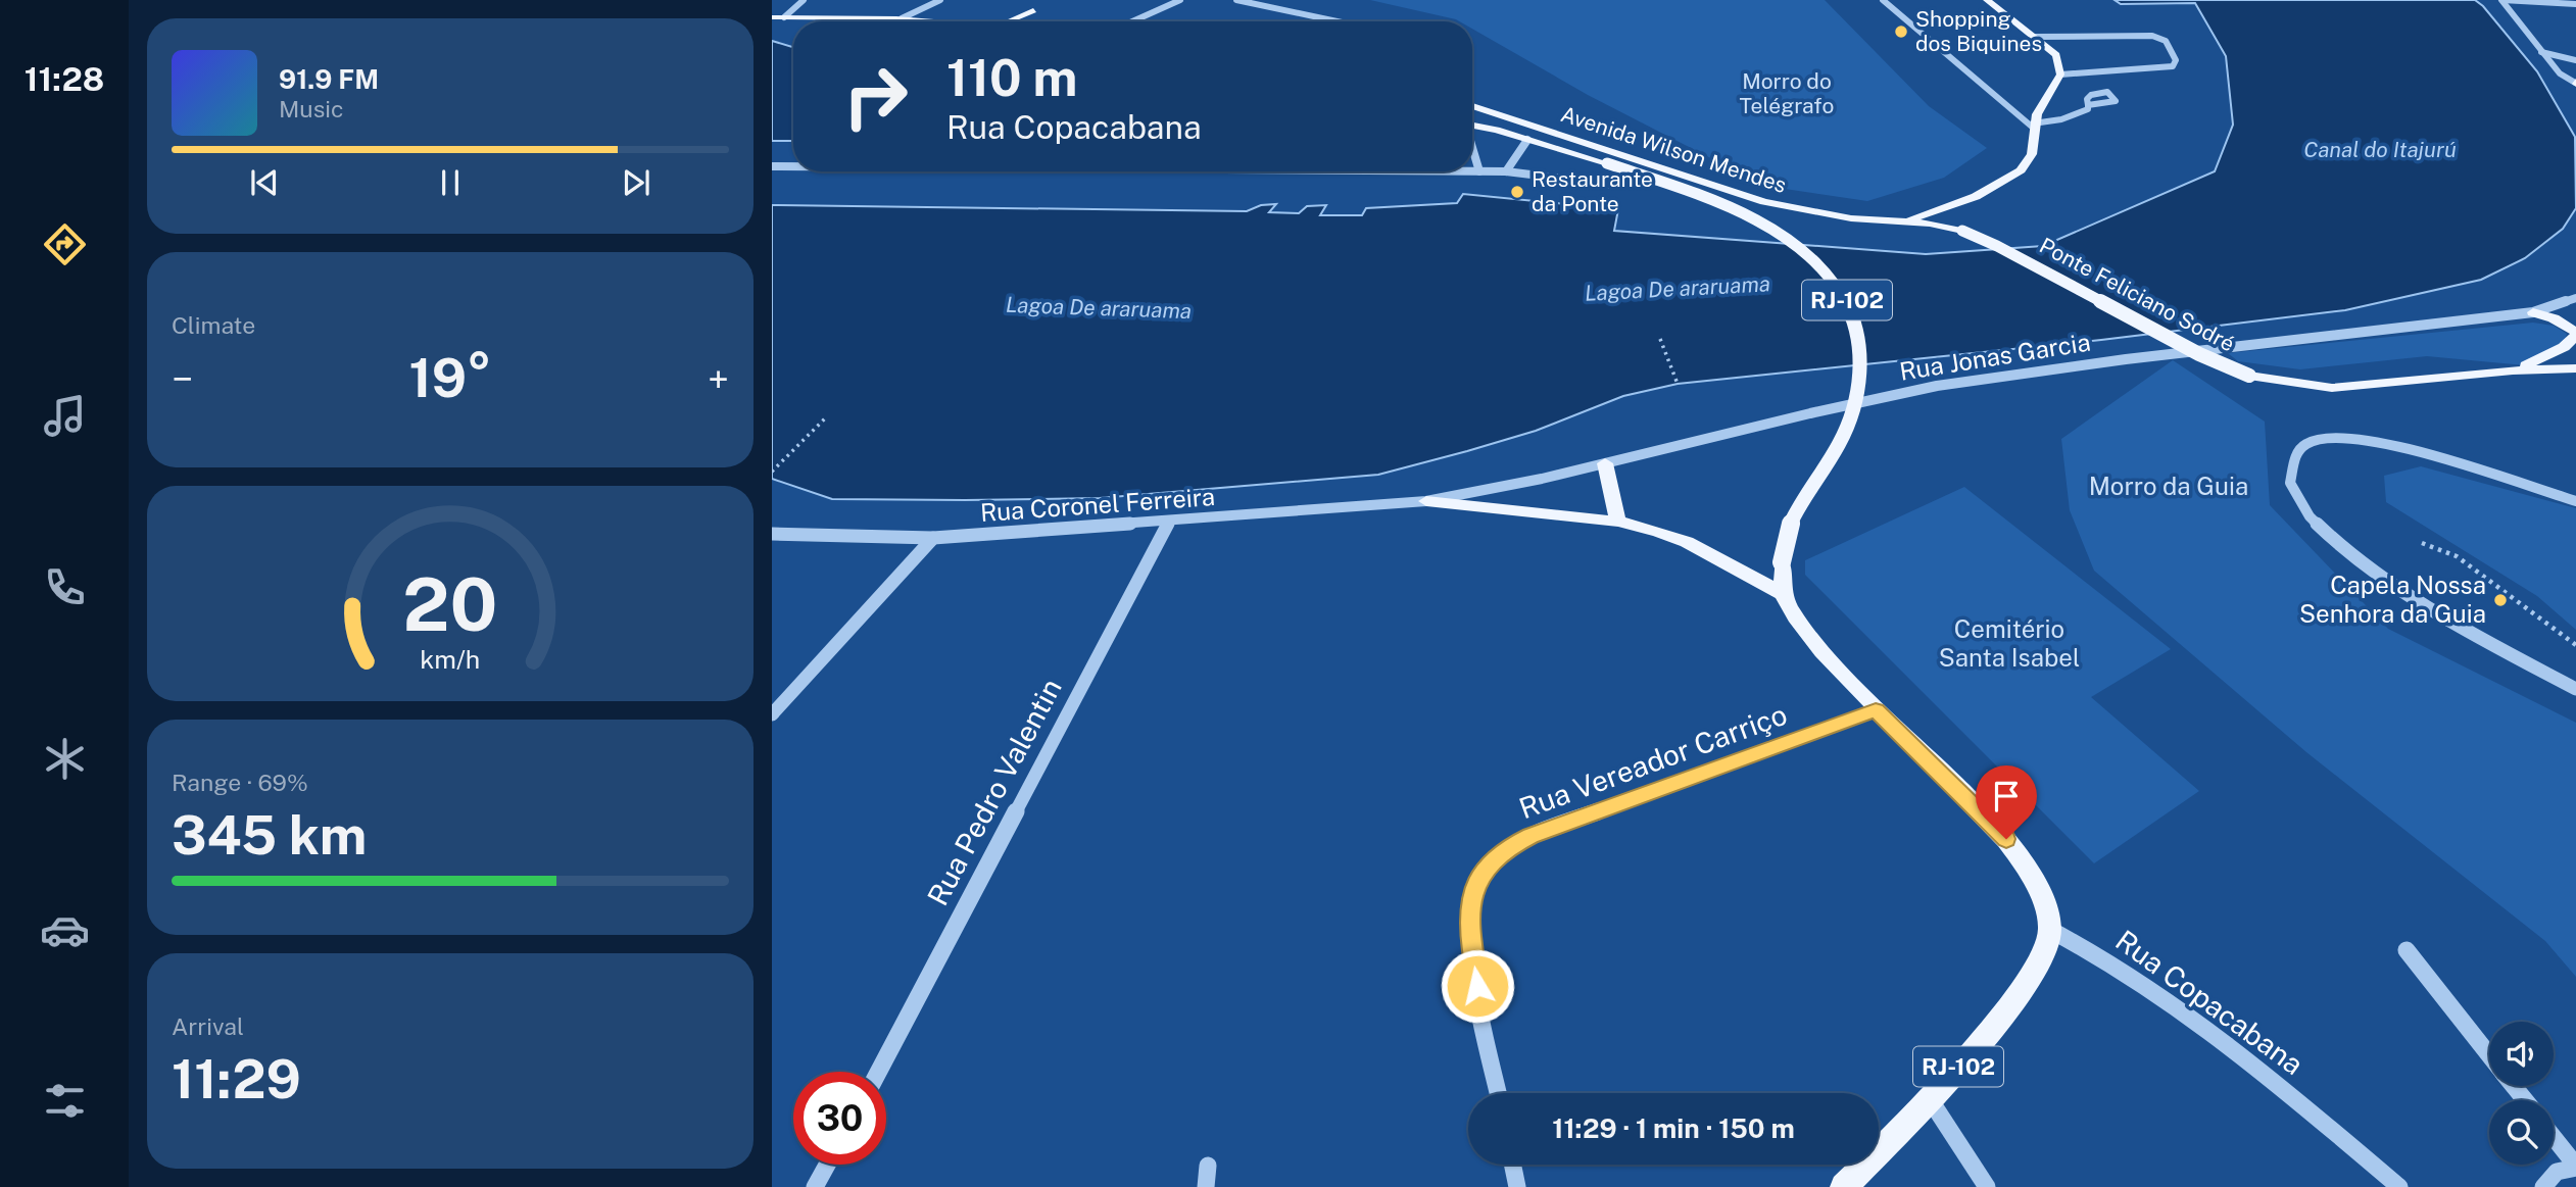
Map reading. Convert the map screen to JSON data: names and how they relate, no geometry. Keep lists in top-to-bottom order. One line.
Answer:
{"streets":{"main road":["Avenida Wilson Mendes","Ponte Feliciano Sodré","RJ-102"],"street":["Rua Jonas Garcia","Rua Coronel Ferreira","Rua Vereador Carriço","Rua Pedro Valentin","Rua Copacabana"]},"crossings":[["Avenida Wilson Mendes","Ponte Feliciano Sodré"],["Avenida Wilson Mendes","RJ-102"],["RJ-102","Rua Vereador Carriço"],["RJ-102","Rua Copacabana"],["Rua Jonas Garcia","Rua Coronel Ferreira"],["Rua Coronel Ferreira","Rua Pedro Valentin"]],"water":["Canal do Itajurú","Lagoa De araruama"],"parks":["Morro do Telégrafo","Morro da Guia","Cemitério Santa Isabel"],"places":["Shopping dos Biquines","Restaurante da Ponte","Capela Nossa Senhora da Guia"],"page":{"tabs":"11:28","turn":["110 m","Rua Copacabana"],"song":["91.9 FM","Music"],"tile":["Climate",["Range · 69%","345 km"],["Arrival","11:29"]],"heat":["−","19°","+"],"limit":"30","trip":"11:29 · 1 min · 150 m","gauge":["20","km/h"]}}
